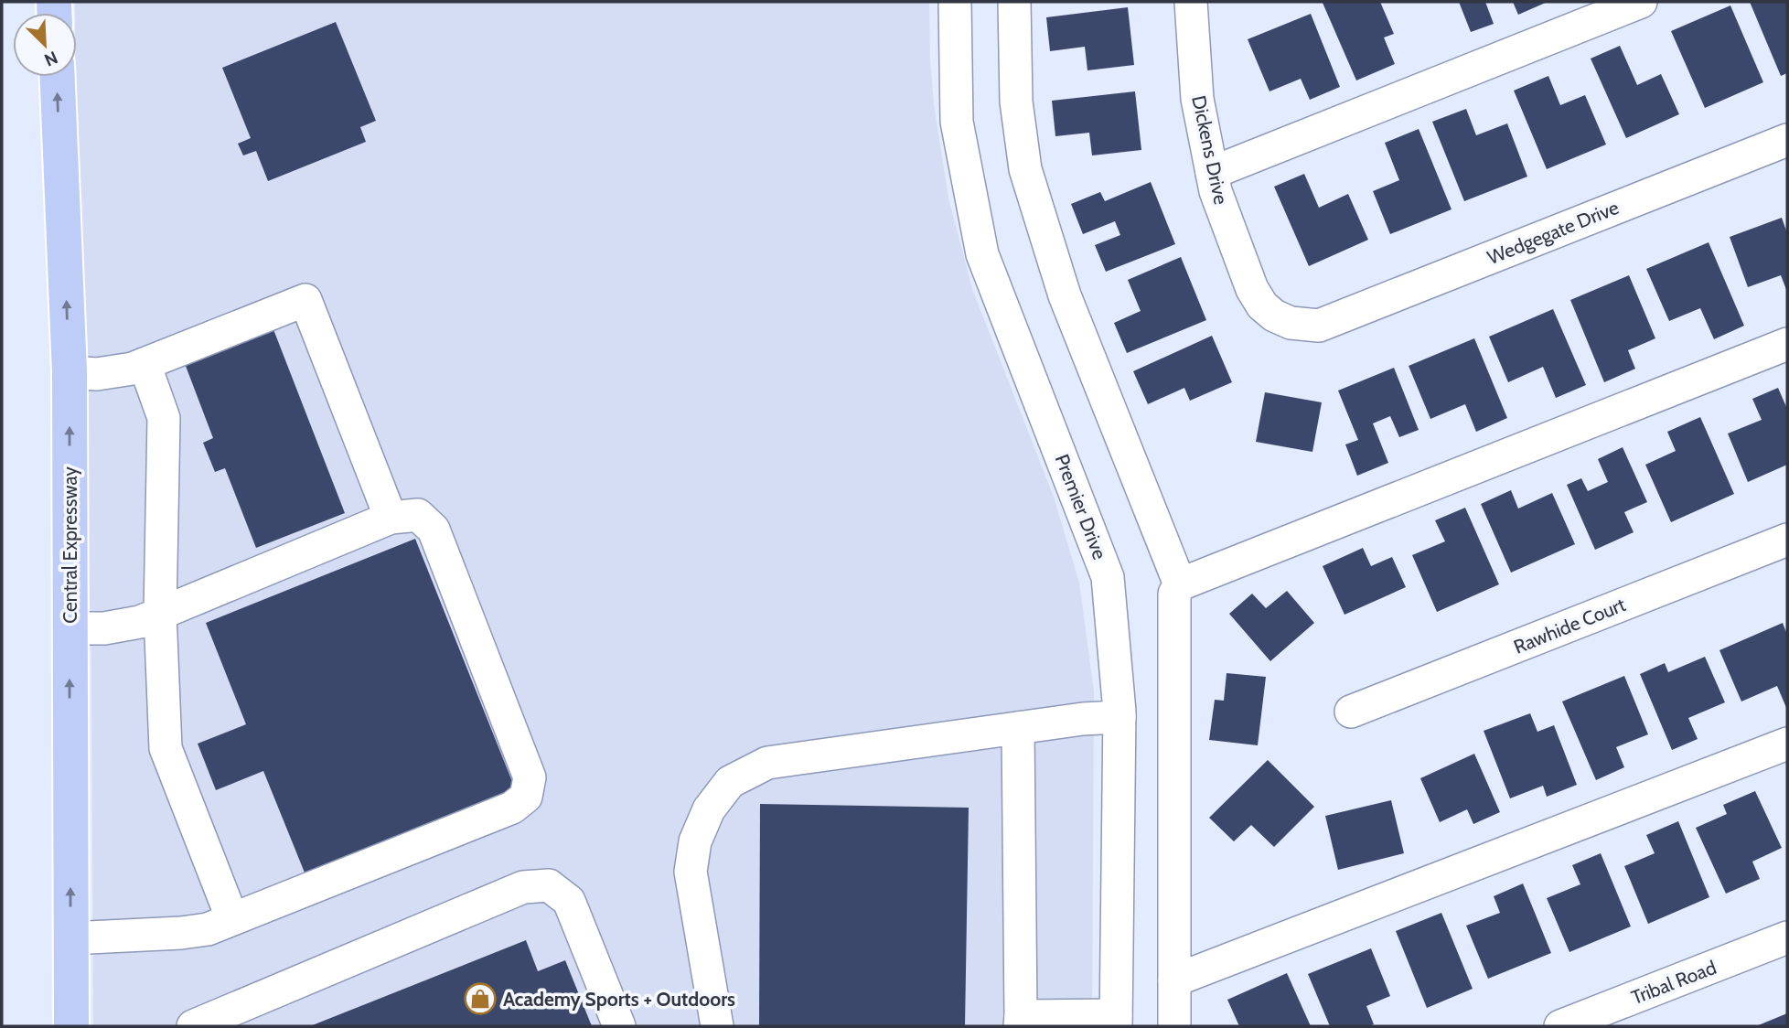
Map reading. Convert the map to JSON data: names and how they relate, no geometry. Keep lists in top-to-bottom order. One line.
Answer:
{"streets":{"main road":["Central Expressway"],"street":["Dickens Drive","Wedgegate Drive","Premier Drive","Rawhide Court","Tribal Road"]},"crossings":[["Dickens Drive","Wedgegate Drive"]],"one_way":["Central Expressway"],"places":{"shop":["Academy Sports + Outdoors"]},"north":"bottom right"}
